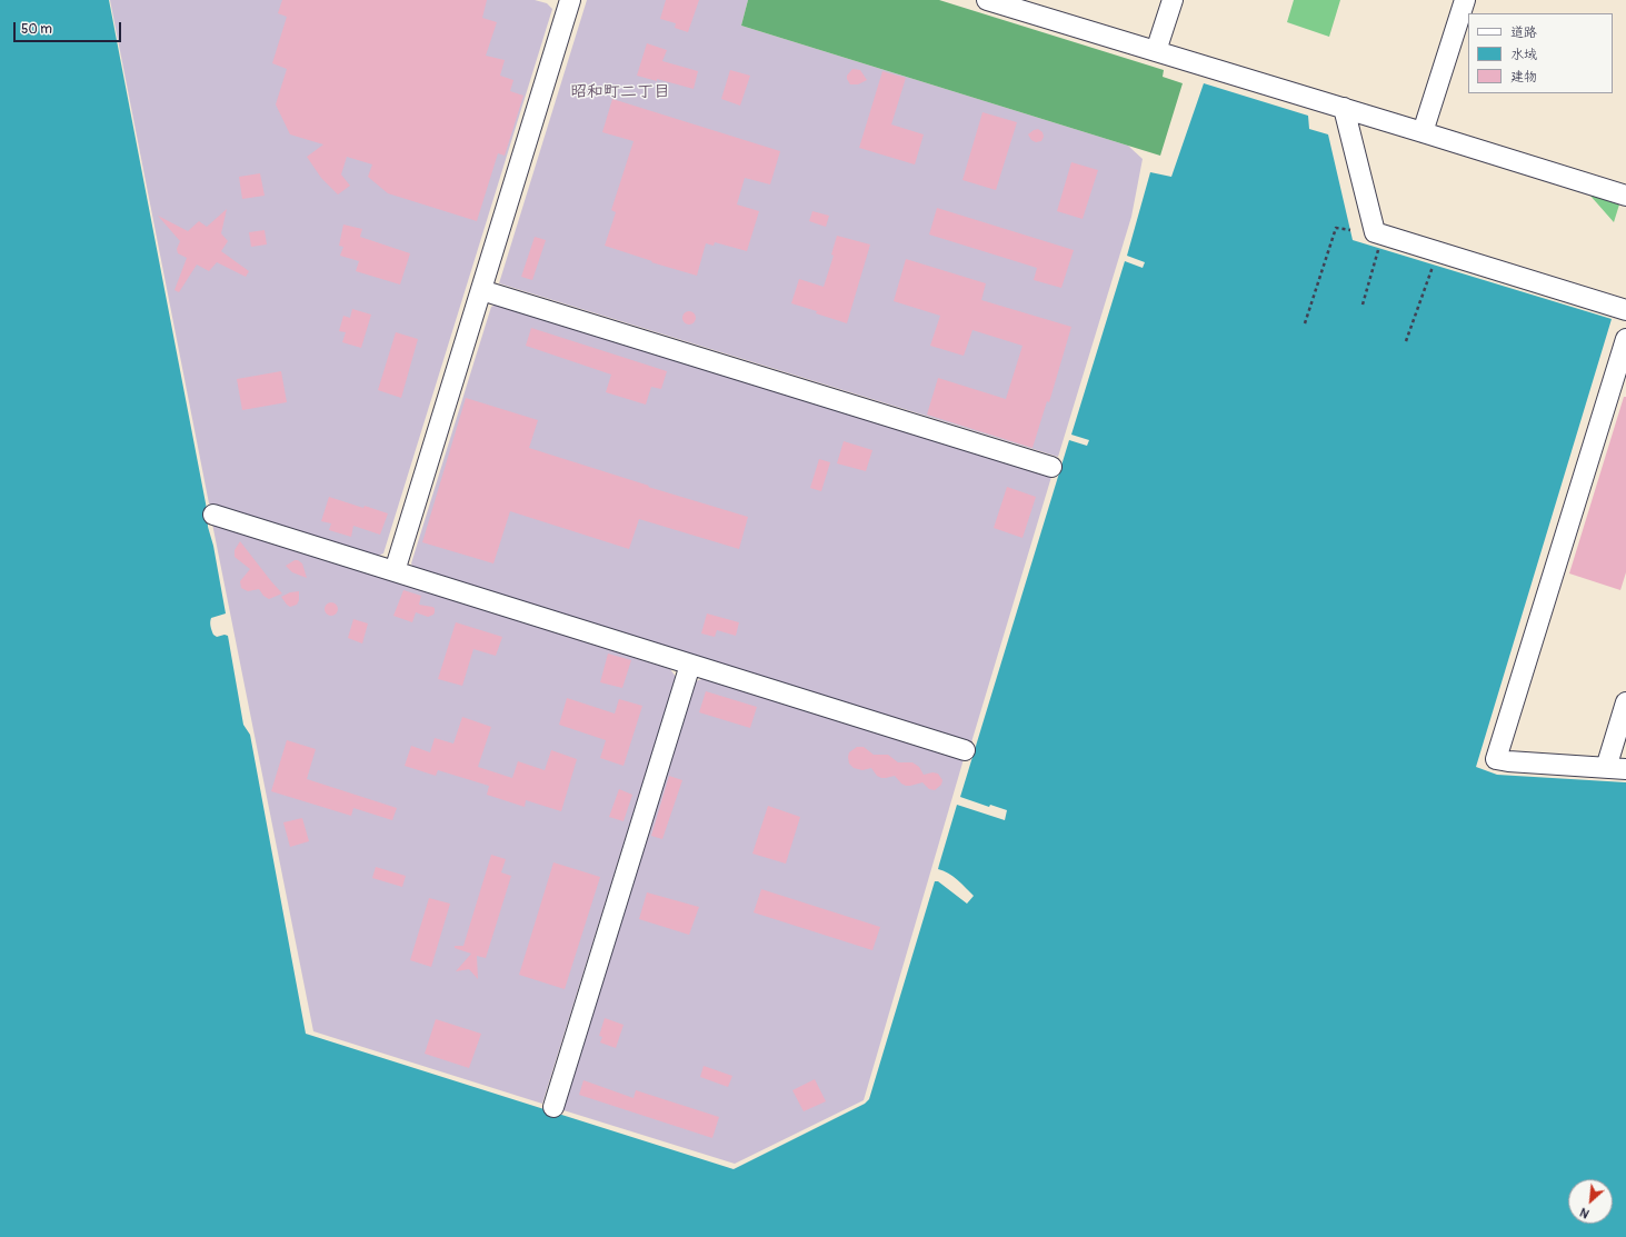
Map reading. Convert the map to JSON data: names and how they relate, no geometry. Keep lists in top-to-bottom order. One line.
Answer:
{"districts":["昭和町二丁目"],"legend":["道路","水域","建物"],"scale_bar":"50 m","north":"bottom left"}
